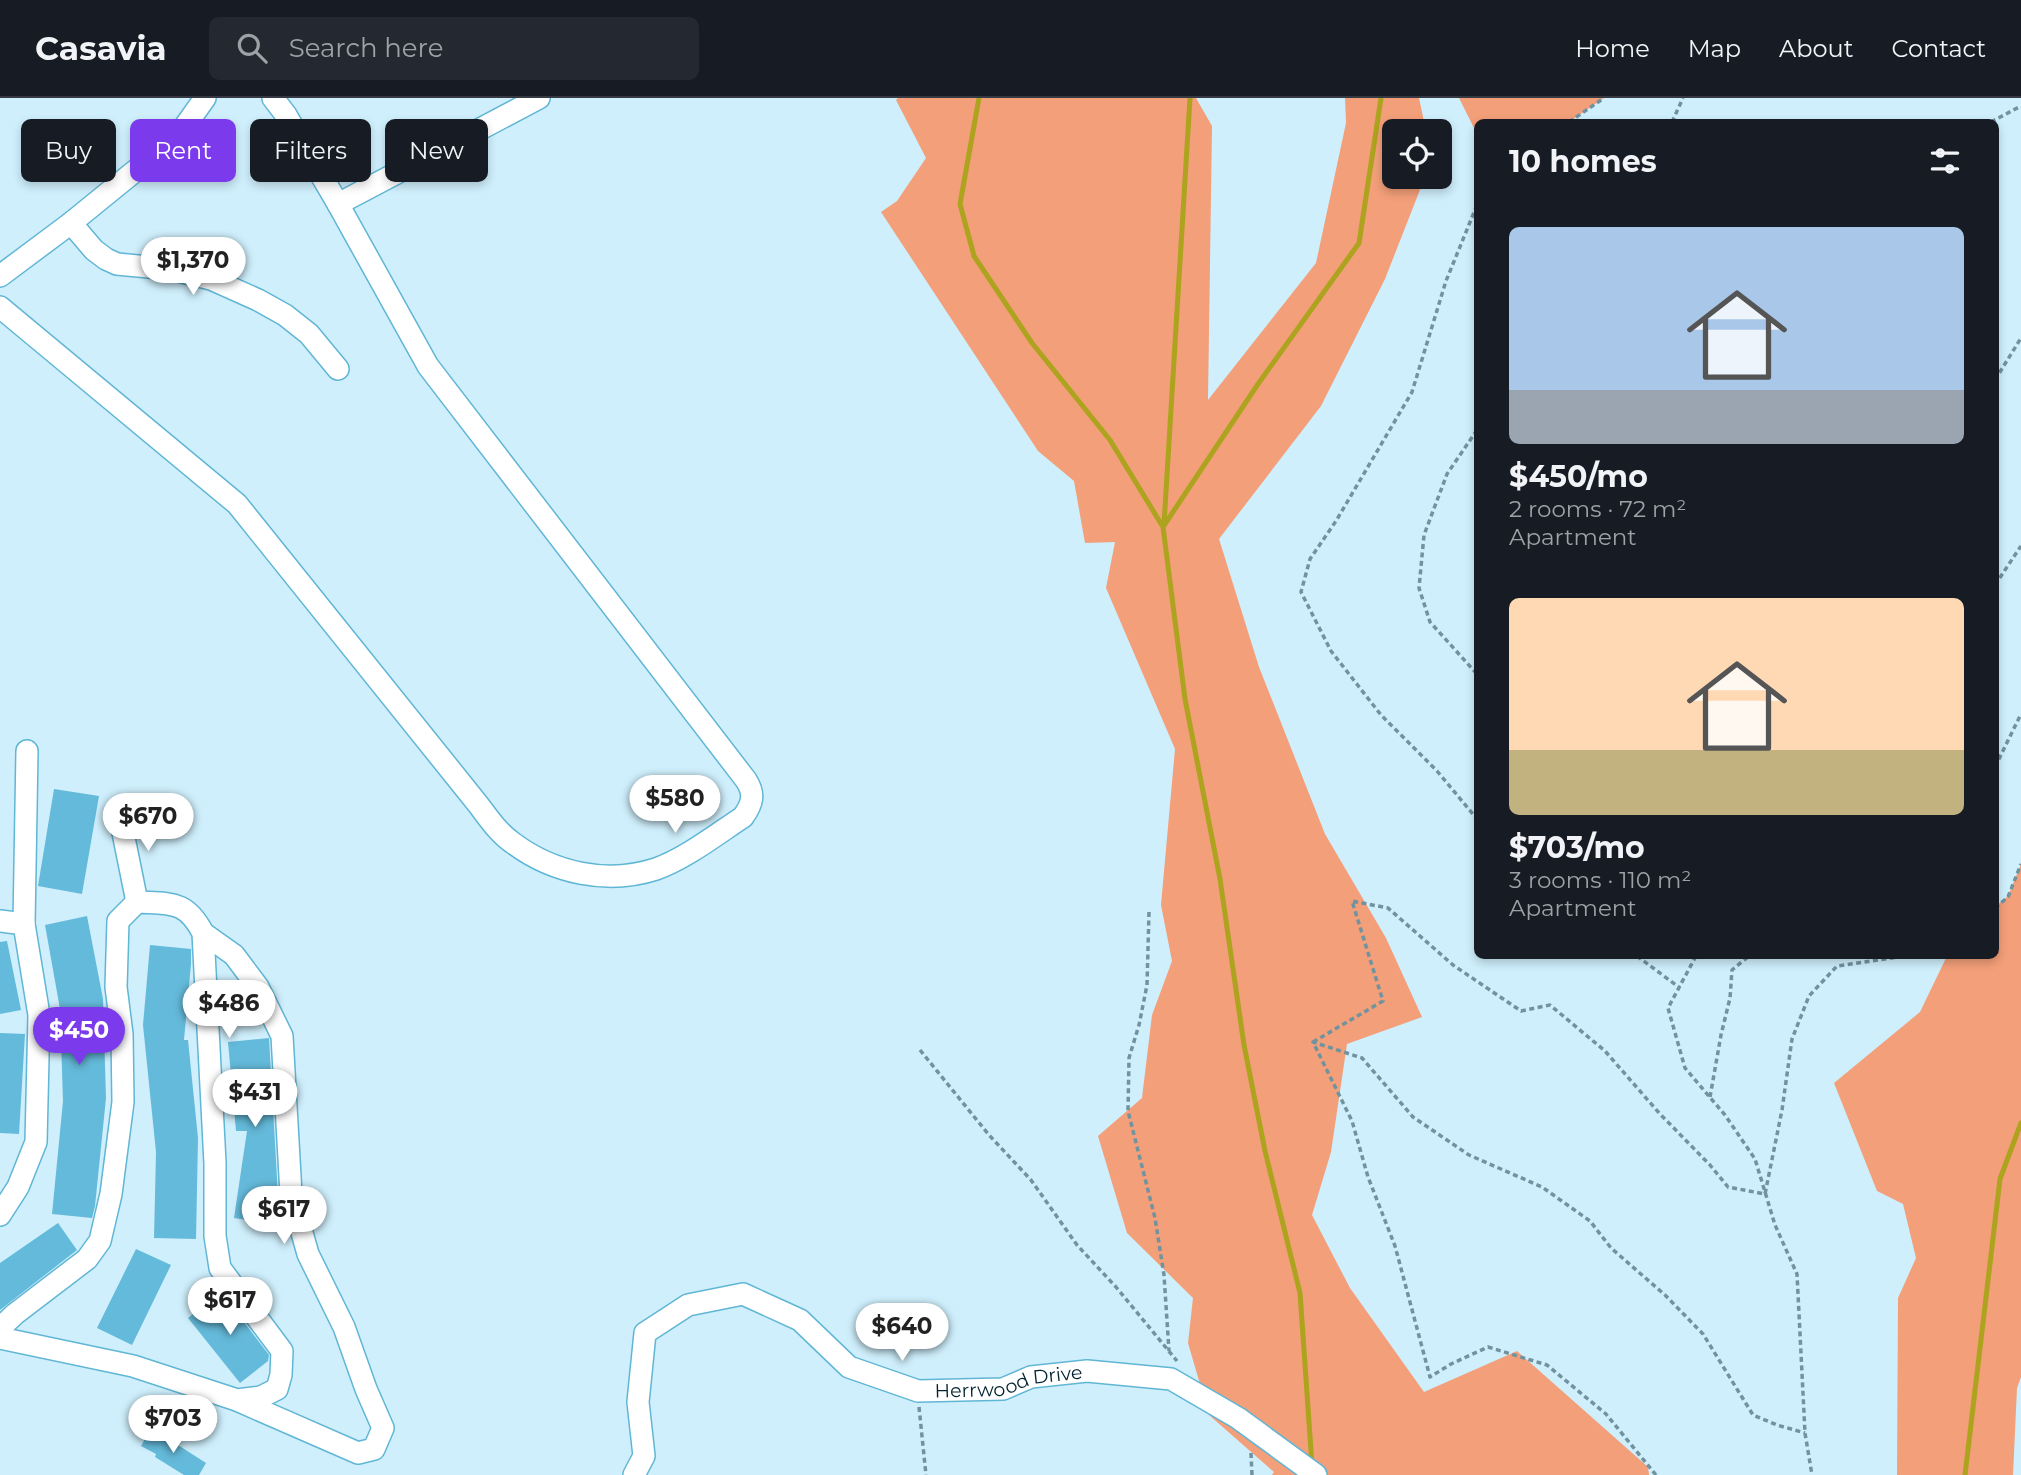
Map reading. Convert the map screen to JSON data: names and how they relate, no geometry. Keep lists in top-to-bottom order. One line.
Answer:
{"streets":{"street":["Herrwood Drive"]},"page":{"header":"Casavia","search":"Search here","nav":["Home","Map","About","Contact"],"chip":["Buy","Rent","Filters","New"],"heading":"10 homes","list":[{"name":"$450/mo","note":"2 rooms · 72 m² · Apartment"},{"name":"$703/mo","note":"3 rooms · 110 m² · Apartment"}],"price":["$1,370","$580","$670","$486","$450","$431","$617","$617","$640","$703"]}}
